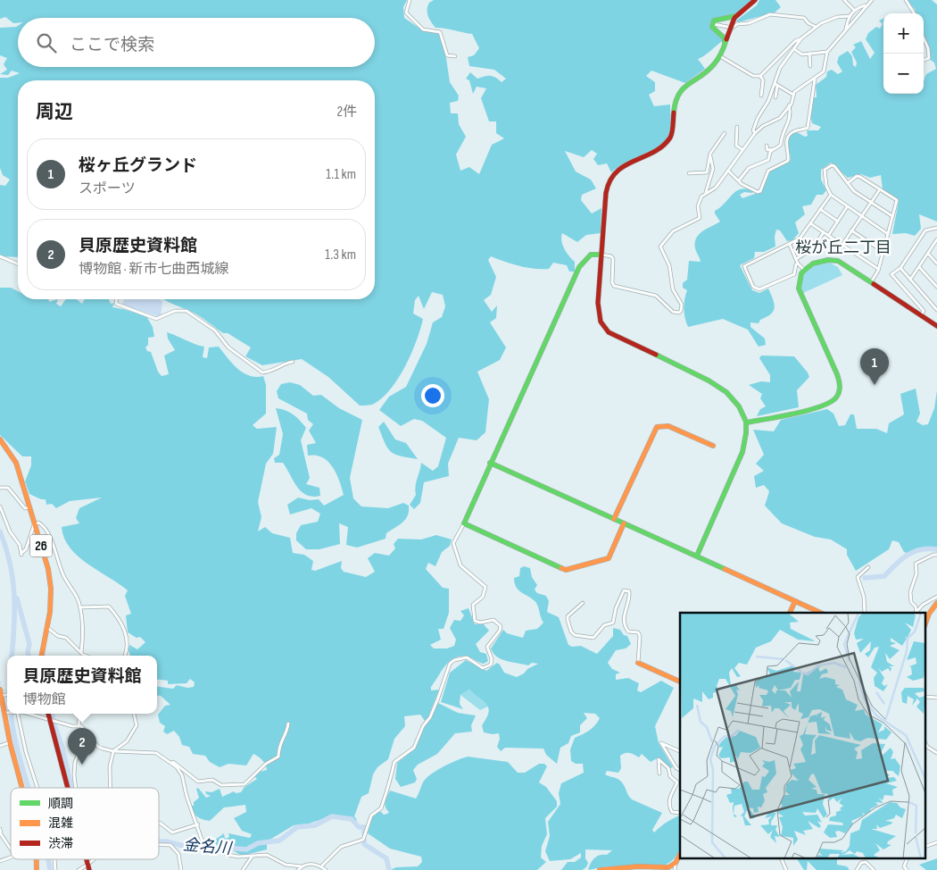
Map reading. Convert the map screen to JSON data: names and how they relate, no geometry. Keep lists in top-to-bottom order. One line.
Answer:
{"streets":{"street":["26"]},"districts":["桜が丘二丁目"],"water":["金名川"],"legend":["順調","混雑","渋滞"],"page":{"map_buttons":["+","−"],"search":"ここで検索","heading":["周辺","2件"],"list":[{"mark":"1","name":"桜ヶ丘グランド","note":"スポーツ","value":"1.1 km"},{"mark":"2","name":"貝原歴史資料館","note":"博物館 · 新市七曲西城線","value":"1.3 km"}],"pins":["1","2"],"popup":["貝原歴史資料館","博物館"]}}
